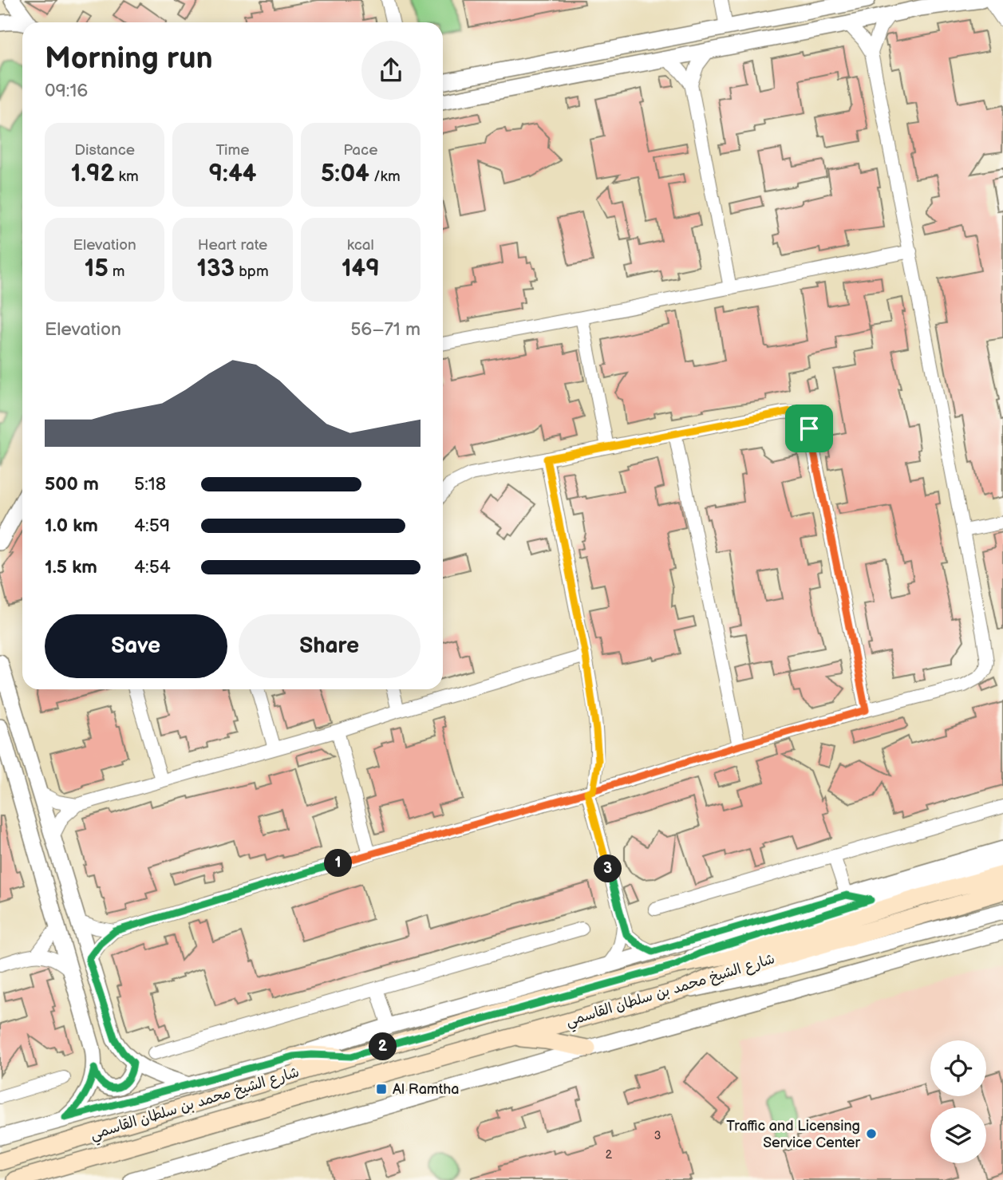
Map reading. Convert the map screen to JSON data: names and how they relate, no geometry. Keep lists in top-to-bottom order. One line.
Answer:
{"streets":{"main road":["شارع الشيخ محمد بن سلطان القاسمي"]},"places":{"transit":["Al Ramtha"],"other":["Traffic and Licensing Service Center"]},"house_numbers":["3","2"],"page":{"heading":["Morning run","09:16"],"stats":[["Distance","1.92 km"],["Time","9:44"],["Pace","5:04 /km"],["Elevation","15 m"],["Heart rate","133 bpm"],["kcal","149"]],"chart":["Elevation","56–71 m"],"list":[{"name":"500 m","note":"5:18"},{"name":"1.0 km","note":"4:59"},{"name":"1.5 km","note":"4:54"}],"buttons":["Save","Share"],"pins":["1","3","2"]}}
